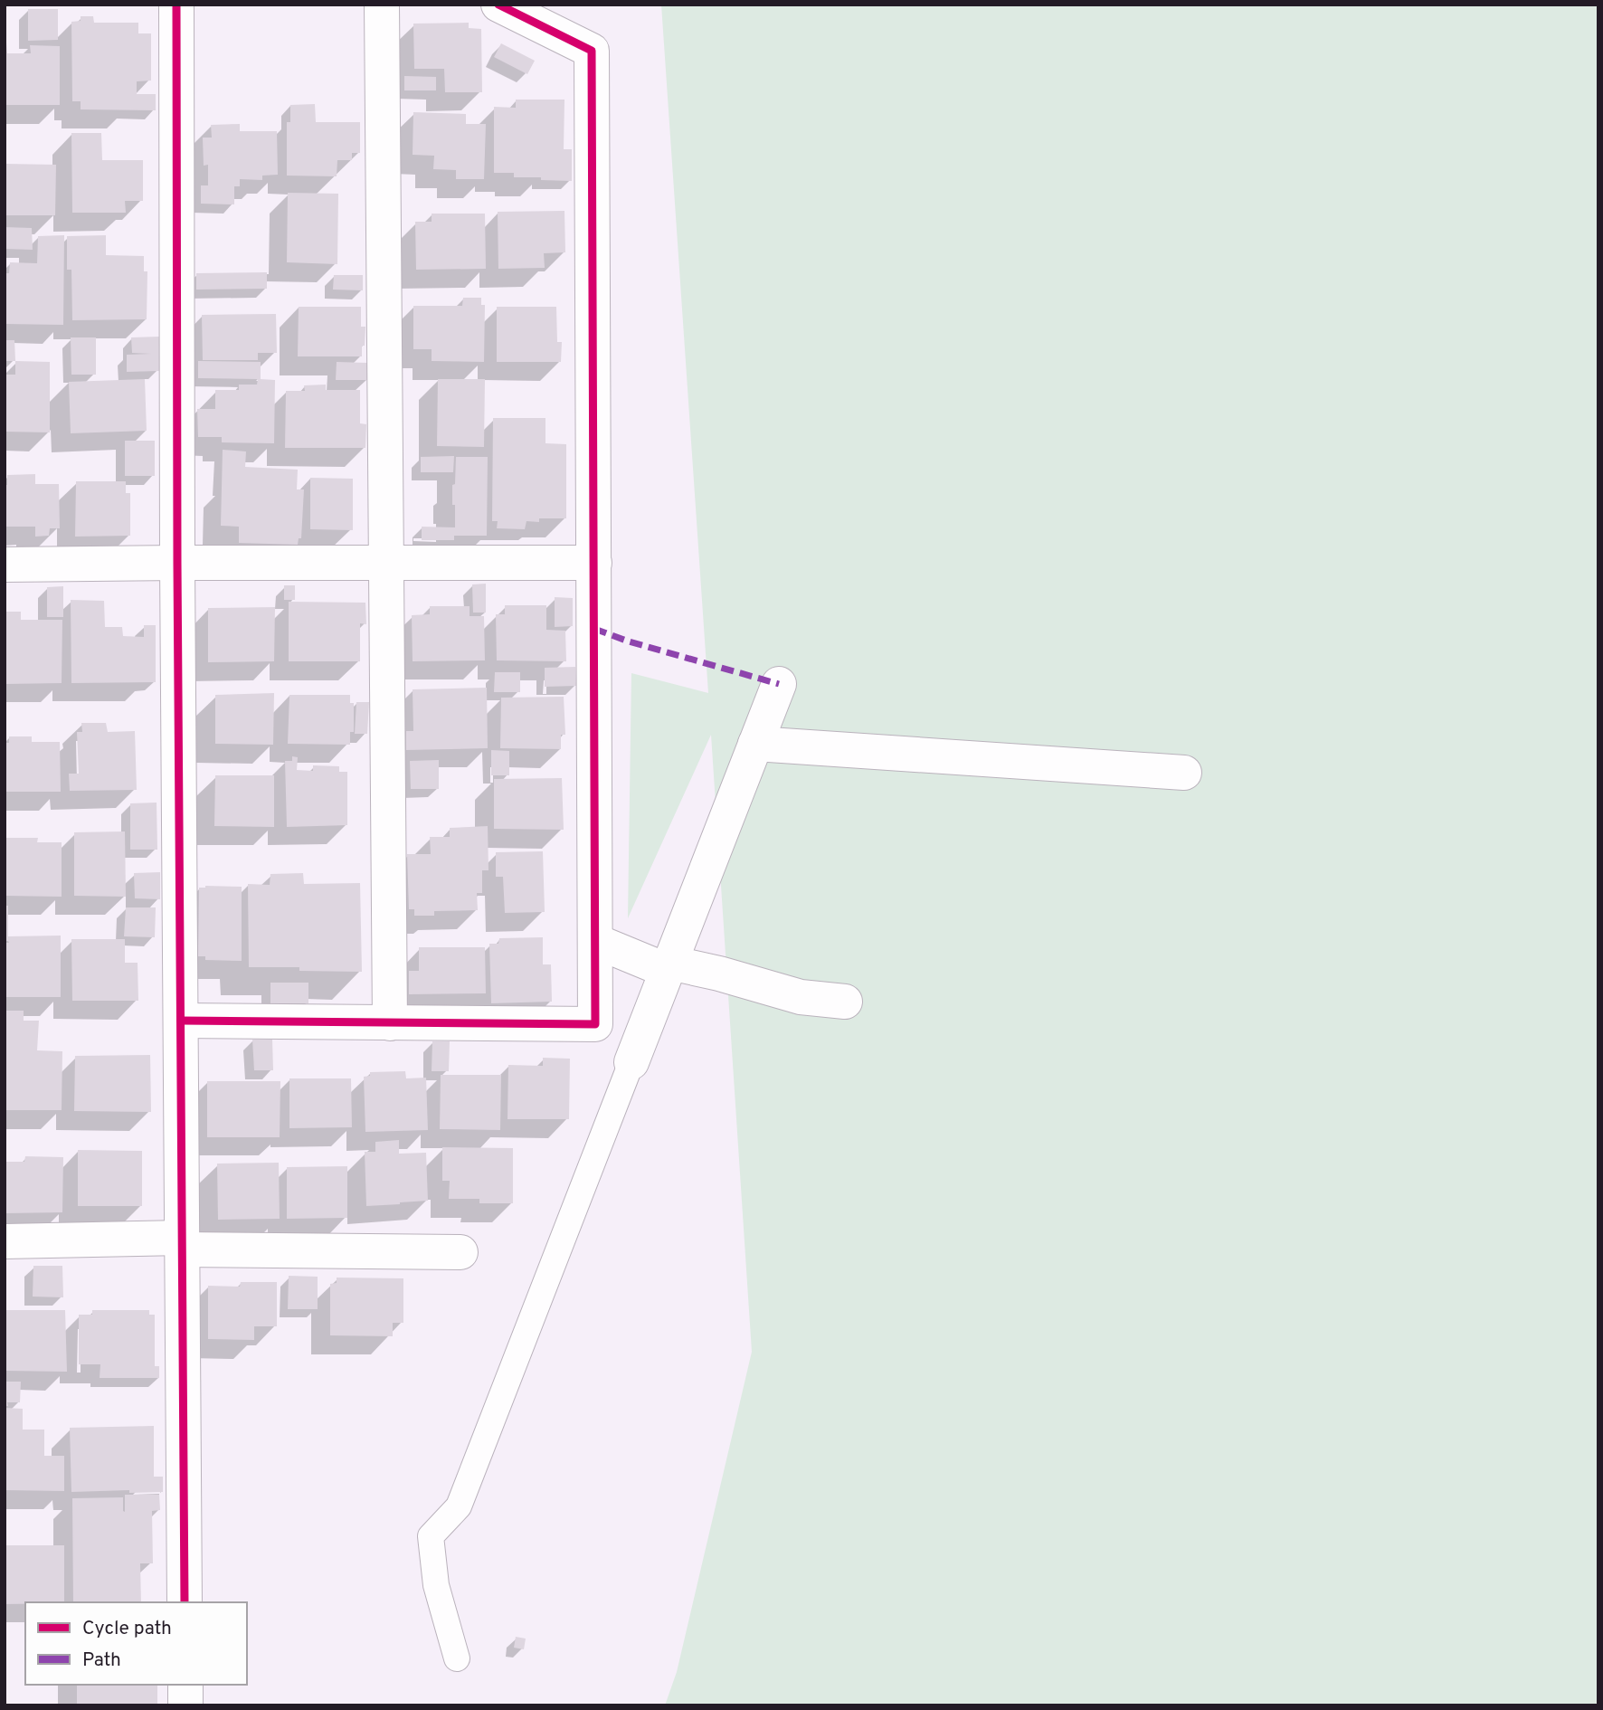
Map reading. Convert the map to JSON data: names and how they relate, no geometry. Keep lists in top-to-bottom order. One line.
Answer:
{"legend":["Cycle path","Path"]}
